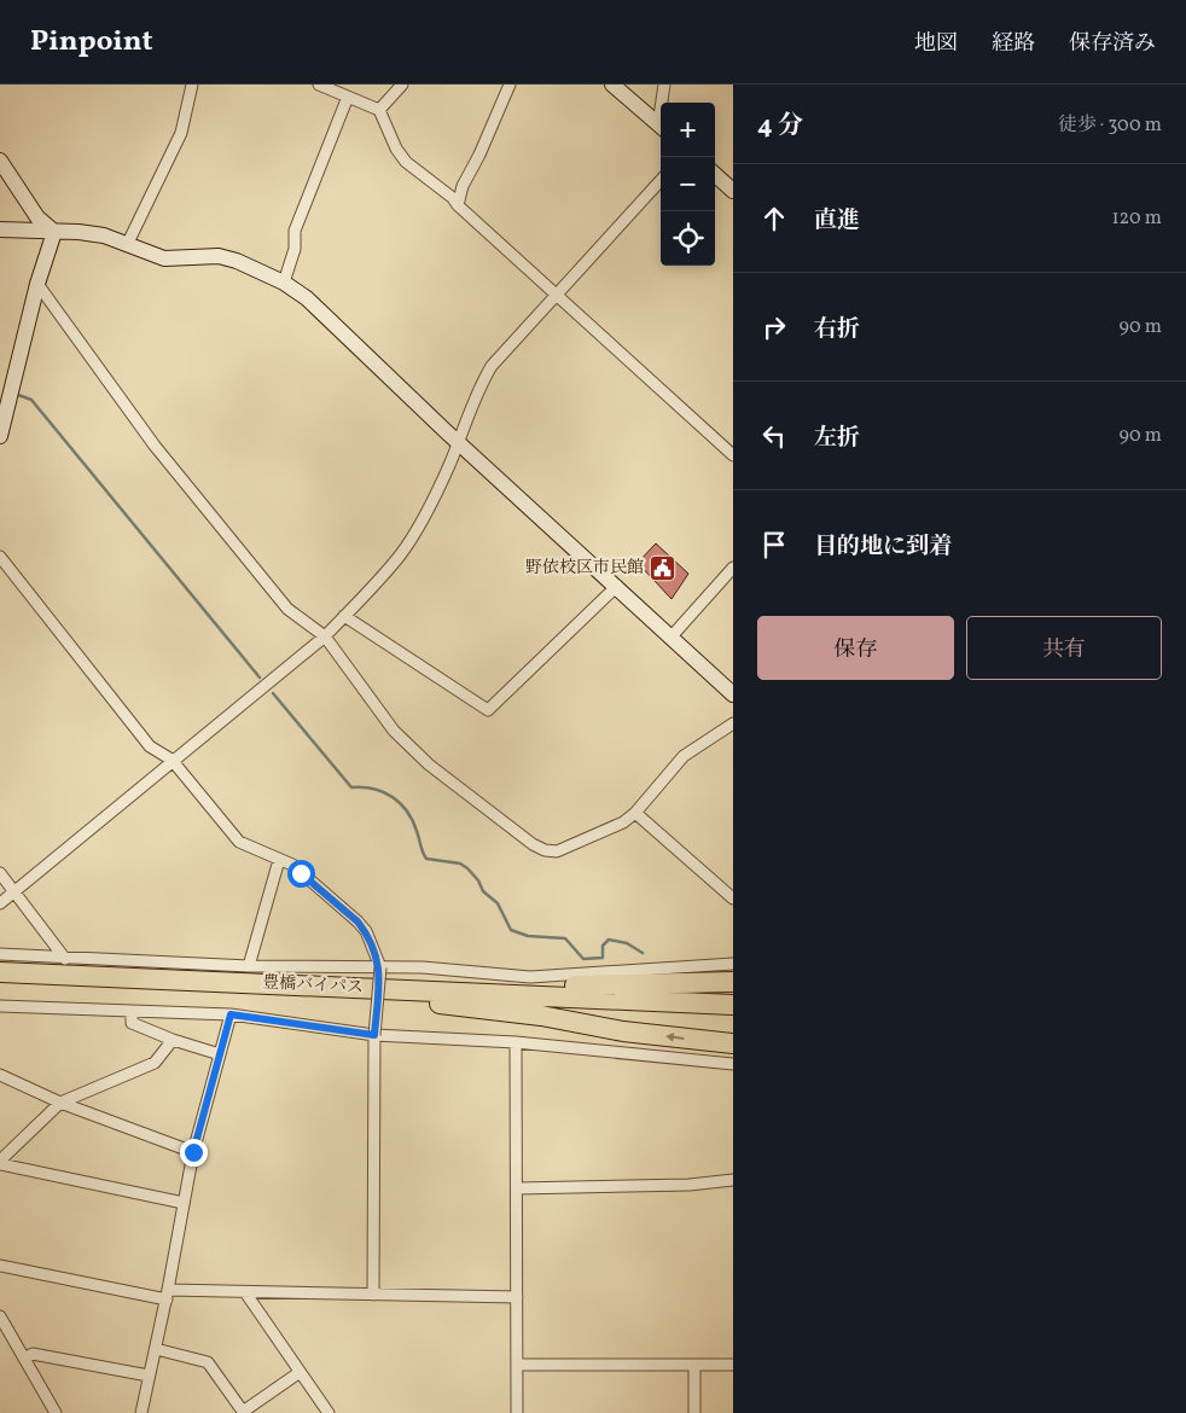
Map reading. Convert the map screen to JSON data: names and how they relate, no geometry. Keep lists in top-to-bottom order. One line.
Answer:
{"streets":{"highway":["豊橋バイパス"]},"places":{"public building":["野依校区市民館"]},"page":{"header":"Pinpoint","nav":["地図","経路","保存済み"],"heading":["4 分","徒歩 · 300 m"],"map_buttons":["+","−"],"list":[["直進","120 m"],["右折","90 m"],["左折","90 m"],"目的地に到着"],"buttons":["保存","共有"]}}
